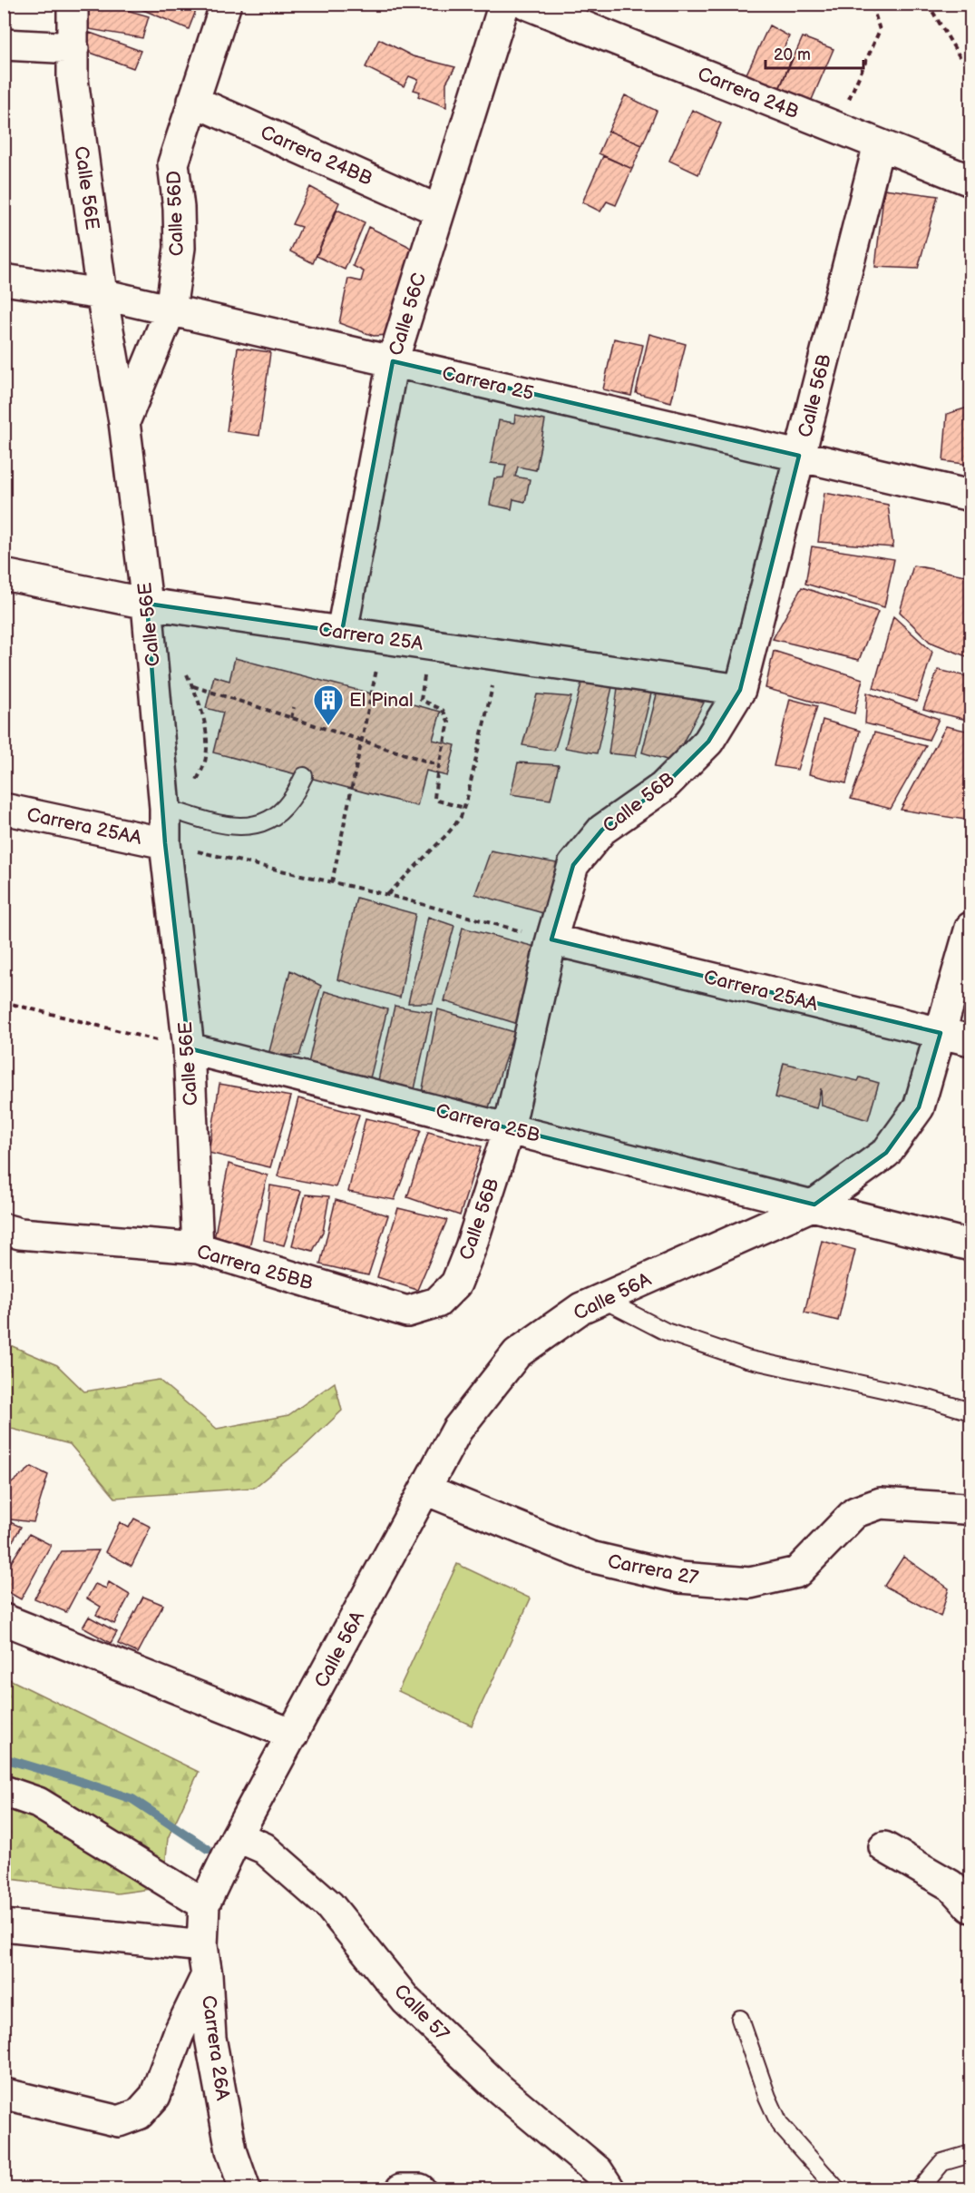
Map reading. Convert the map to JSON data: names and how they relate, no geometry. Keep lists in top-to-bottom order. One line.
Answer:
{"streets":{"street":["Carrera 24B","Carrera 24BB","Calle 56E","Calle 56D","Calle 56C","Carrera 25","Calle 56B","Carrera 25A","Carrera 25AA","Carrera 25B","Carrera 25BB","Calle 56A","Carrera 27","Calle 57","Carrera 26A"]},"crossings":[["Carrera 24B","Calle 56B"],["Carrera 24BB","Calle 56D"],["Carrera 24BB","Calle 56C"],["Calle 56E","Calle 56D"],["Calle 56E","Carrera 25"],["Calle 56E","Carrera 25A"],["Calle 56E","Carrera 25AA"],["Calle 56E","Carrera 25B"],["Calle 56E","Carrera 25BB"],["Calle 56D","Carrera 25"],["Calle 56C","Carrera 25"],["Calle 56C","Carrera 25A"],["Carrera 25","Calle 56B"],["Calle 56B","Carrera 25A"],["Calle 56B","Carrera 25AA"],["Calle 56B","Carrera 25B"],["Calle 56B","Carrera 25BB"],["Carrera 25AA","Calle 56A"],["Carrera 25B","Calle 56A"],["Calle 56A","Carrera 27"],["Calle 56A","Calle 57"],["Calle 56A","Carrera 26A"],["Calle 57","Carrera 26A"]],"places":{"building":["El Pinal"]},"scale_bar":"20 m"}
